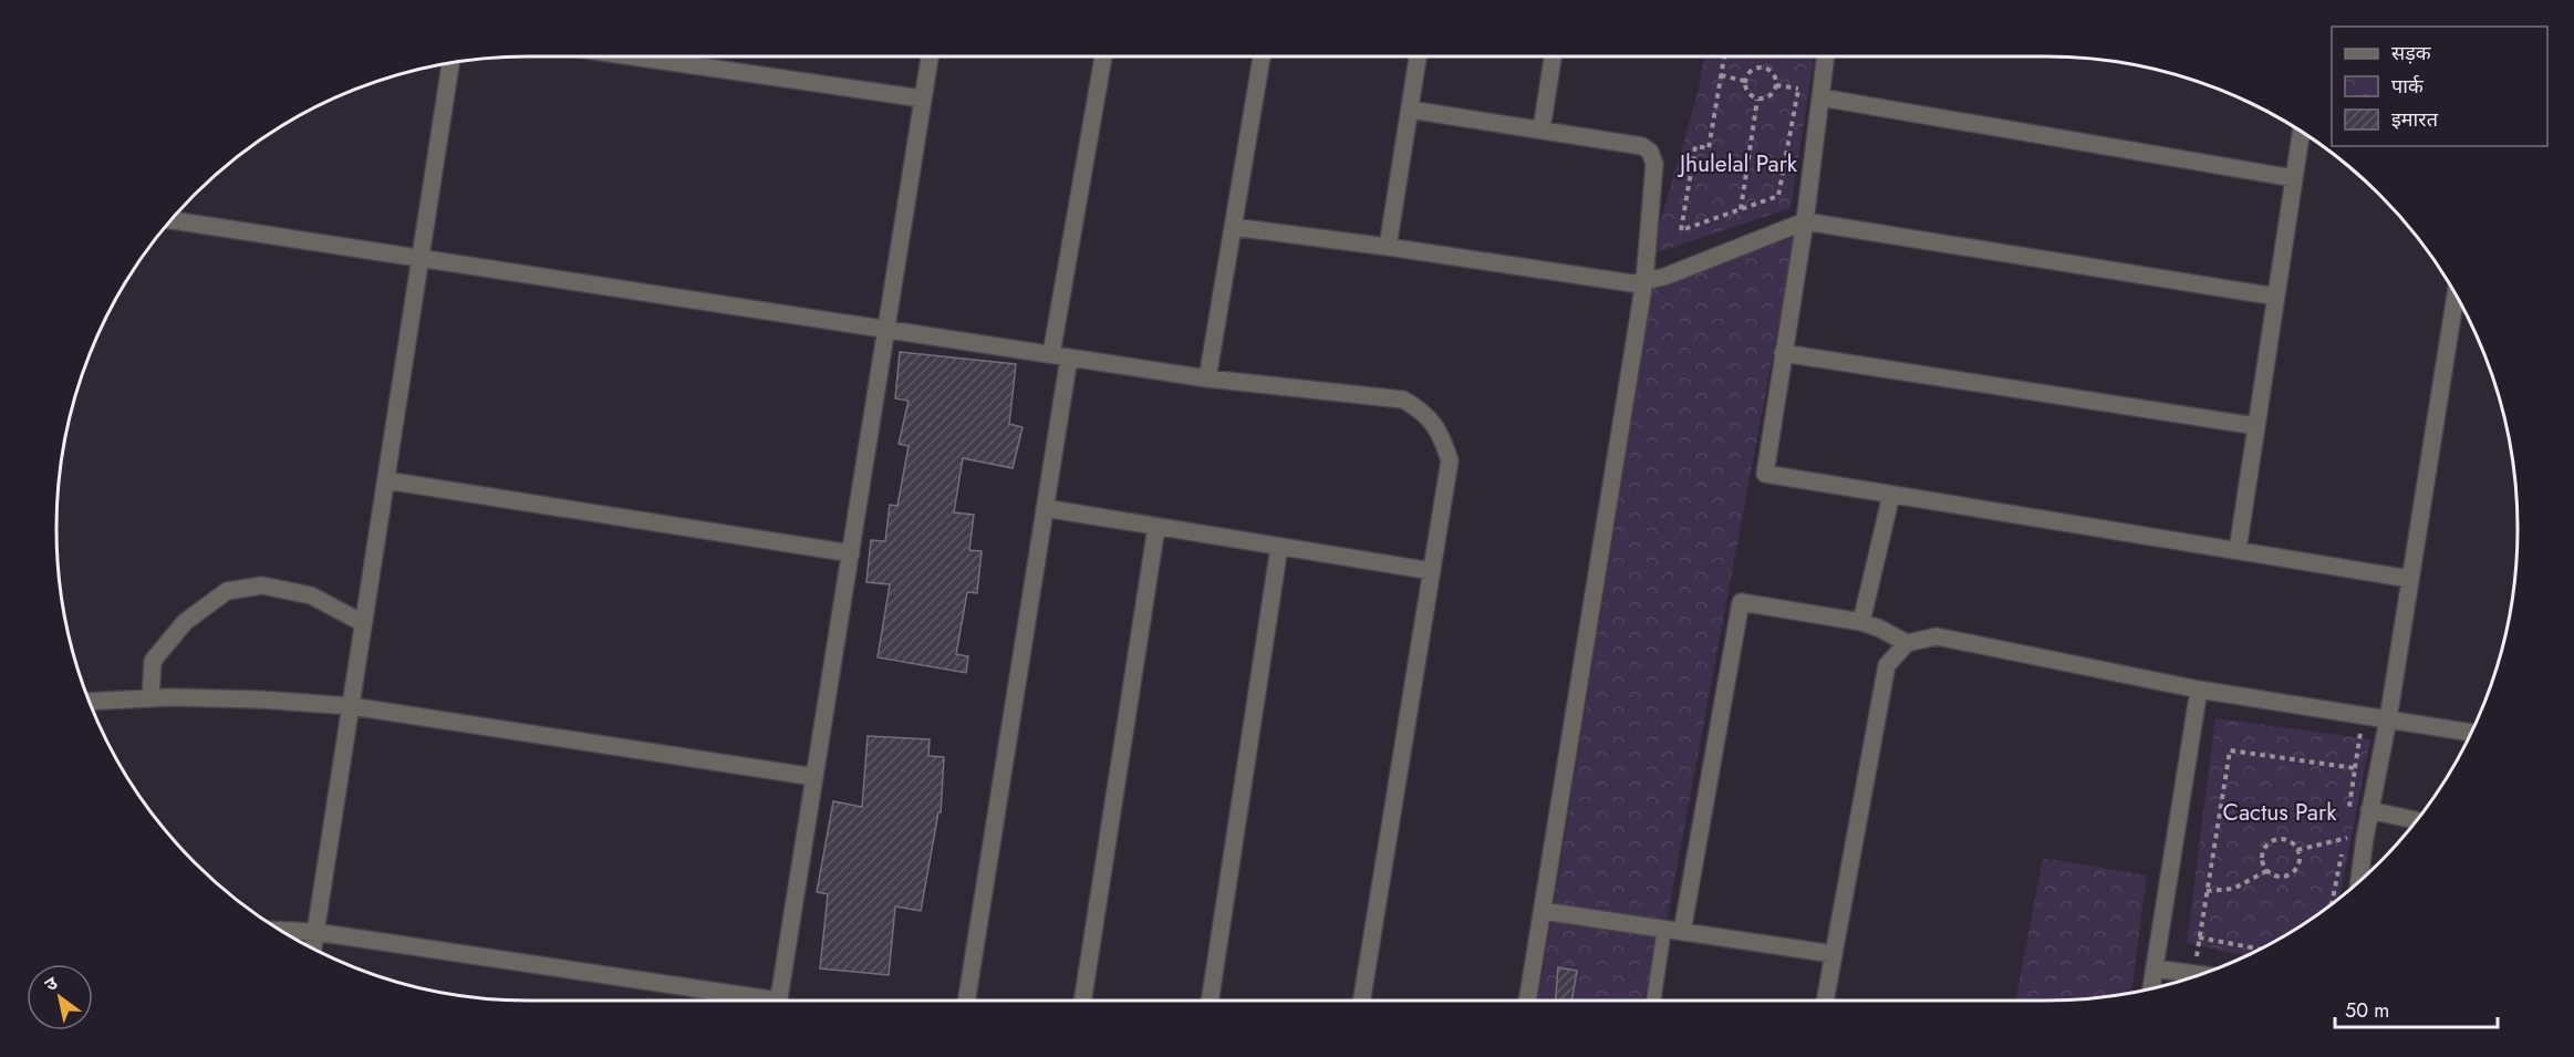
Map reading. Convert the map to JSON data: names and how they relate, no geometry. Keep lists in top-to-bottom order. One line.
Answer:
{"parks":["Jhulelal Park","Cactus Park"],"legend":["सड़क","पार्क","इमारत"],"scale_bar":"50 m","north":"top left"}
